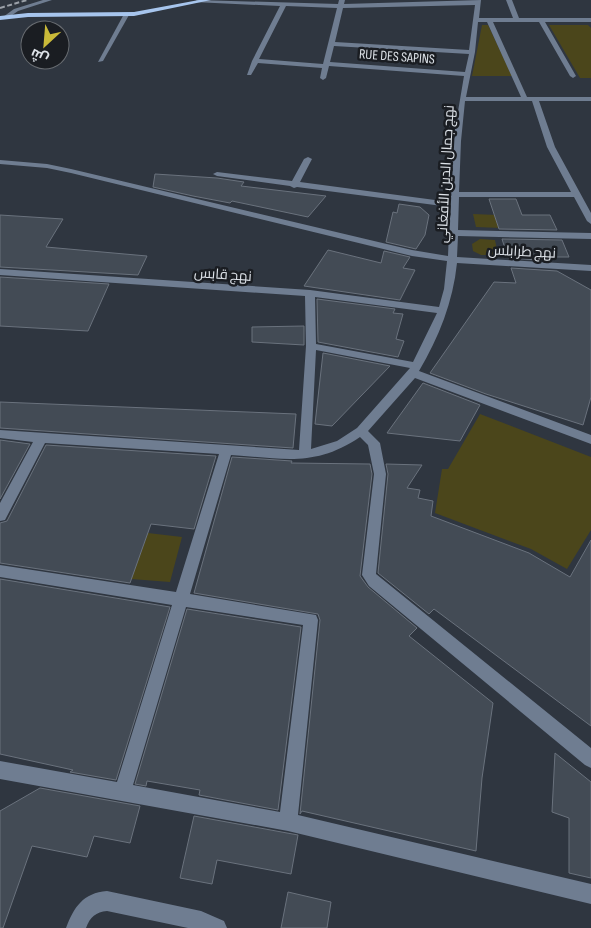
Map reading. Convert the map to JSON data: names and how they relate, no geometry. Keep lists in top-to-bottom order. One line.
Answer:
{"streets":{"street":["RUE DES SAPINS","نهج جمال الدين الأفغاني","نهج طرابلس","نهج قابس"]},"crossings":[["RUE DES SAPINS","نهج جمال الدين الأفغاني"],["نهج جمال الدين الأفغاني","نهج طرابلس"],["نهج جمال الدين الأفغاني","نهج قابس"]],"north":"bottom left"}
